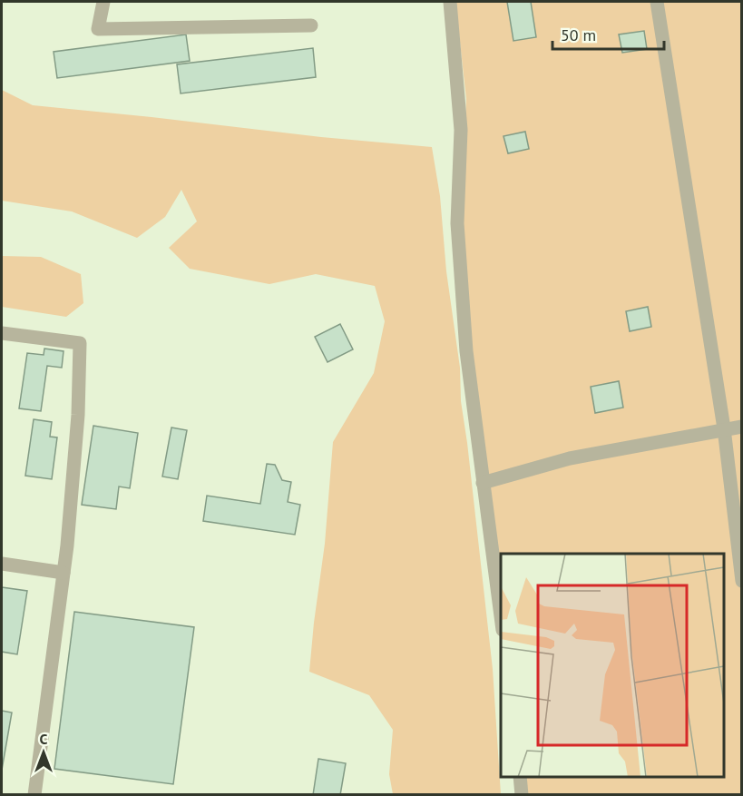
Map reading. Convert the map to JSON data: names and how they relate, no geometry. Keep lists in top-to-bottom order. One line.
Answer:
{"scale_bar":"50 m","north":"top"}
